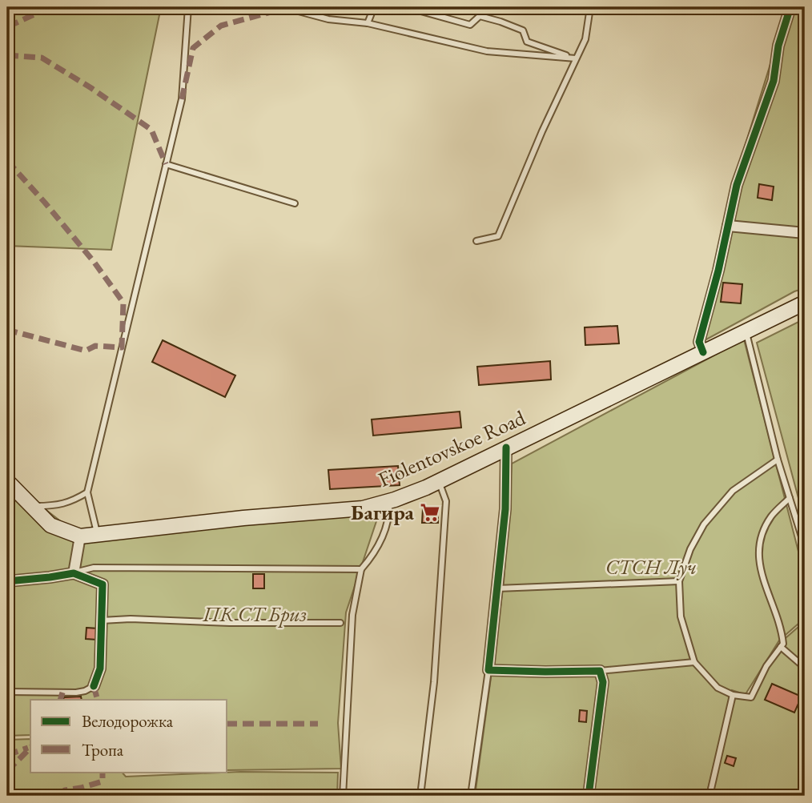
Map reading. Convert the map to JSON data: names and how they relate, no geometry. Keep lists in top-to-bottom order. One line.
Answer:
{"streets":{"main road":["Fiolentovskoe Road"]},"parks":["СТСН Луч","ПК СТ Бриз"],"places":{"supermarket":["Багира"]},"legend":["Велодорожка","Тропа"]}
